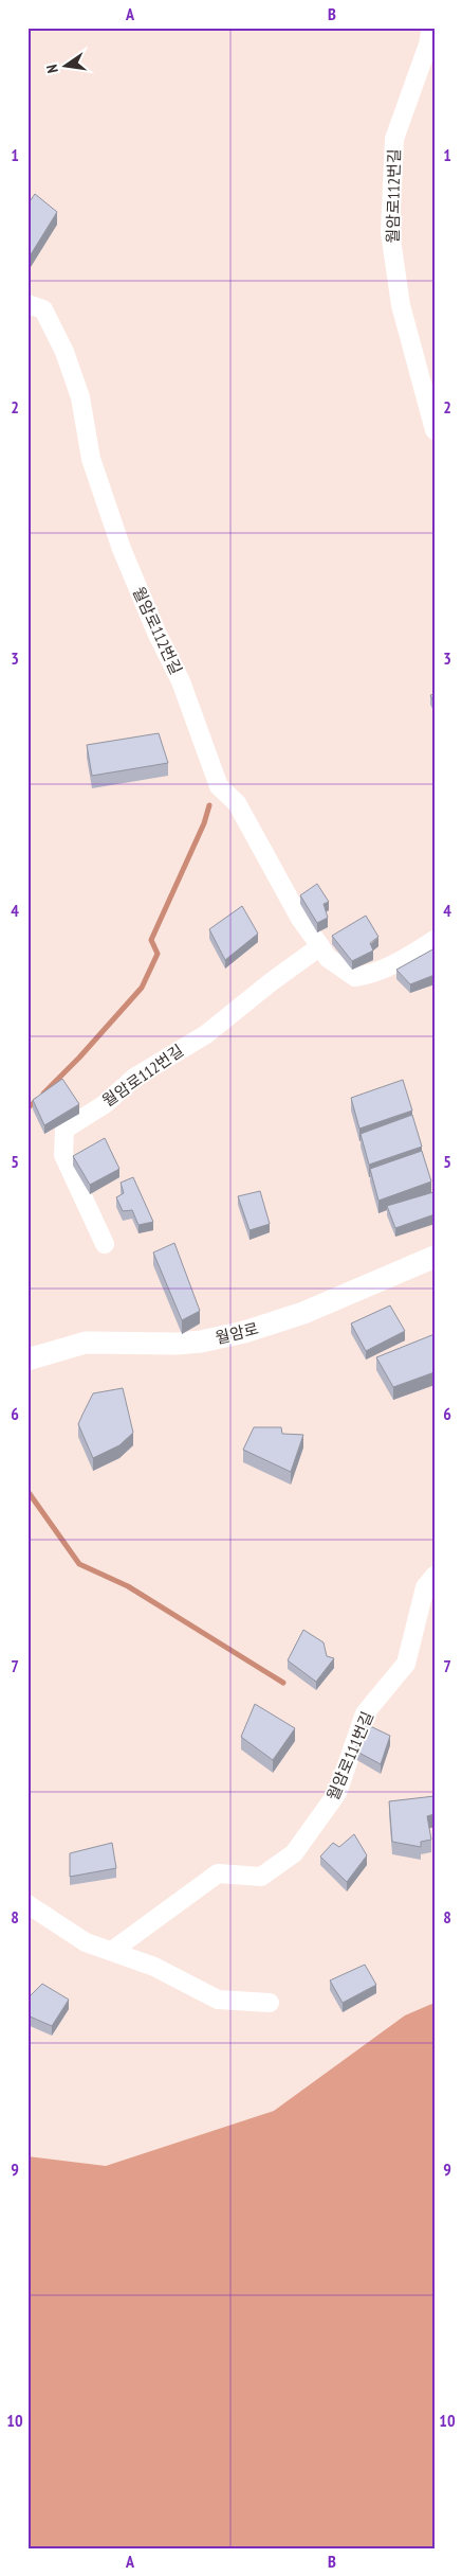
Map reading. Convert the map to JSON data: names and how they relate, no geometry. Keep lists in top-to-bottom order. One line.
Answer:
{"streets":{"street":["월암로112번길","월암로","월암로111번길"]},"north":"left","grid":{"columns":["A","B"],"rows":["1","2","3","4","5","6","7","8","9","10"]}}
